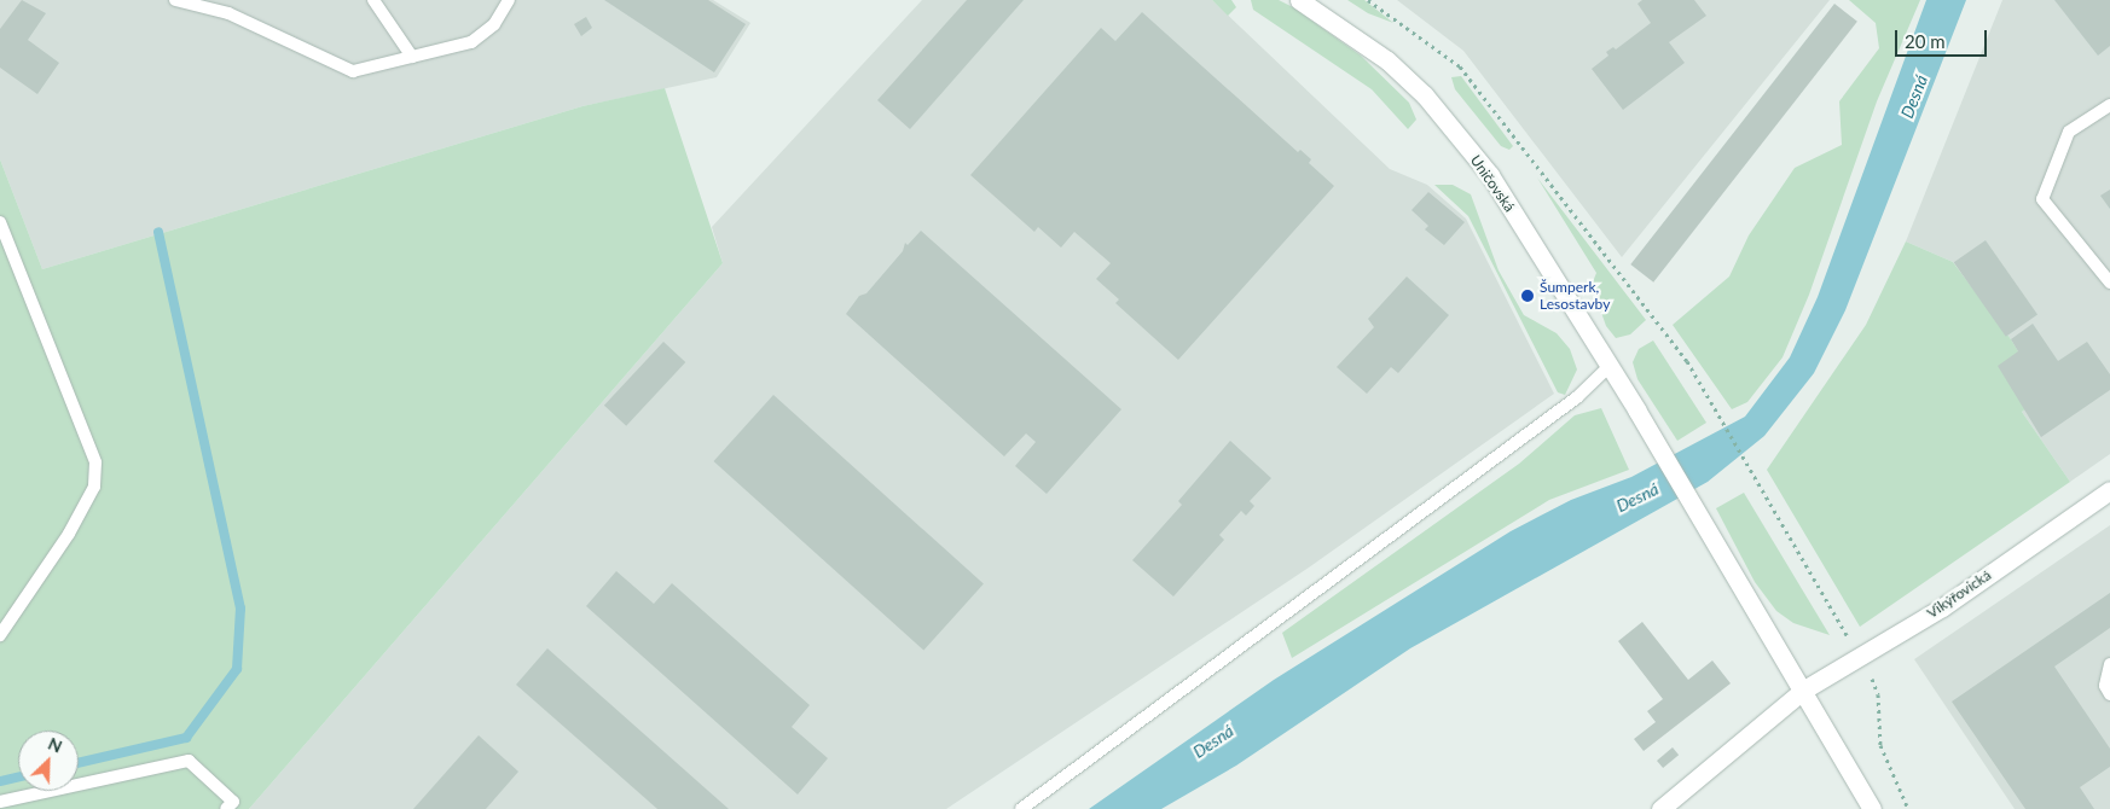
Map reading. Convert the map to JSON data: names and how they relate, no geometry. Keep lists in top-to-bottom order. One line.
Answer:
{"streets":{"main road":["Uničovská","Vikýřovická"]},"crossings":[["Uničovská","Vikýřovická"]],"water":["Desná"],"places":["Šumperk, Lesostavby"],"scale_bar":"20 m","north":"top right"}
